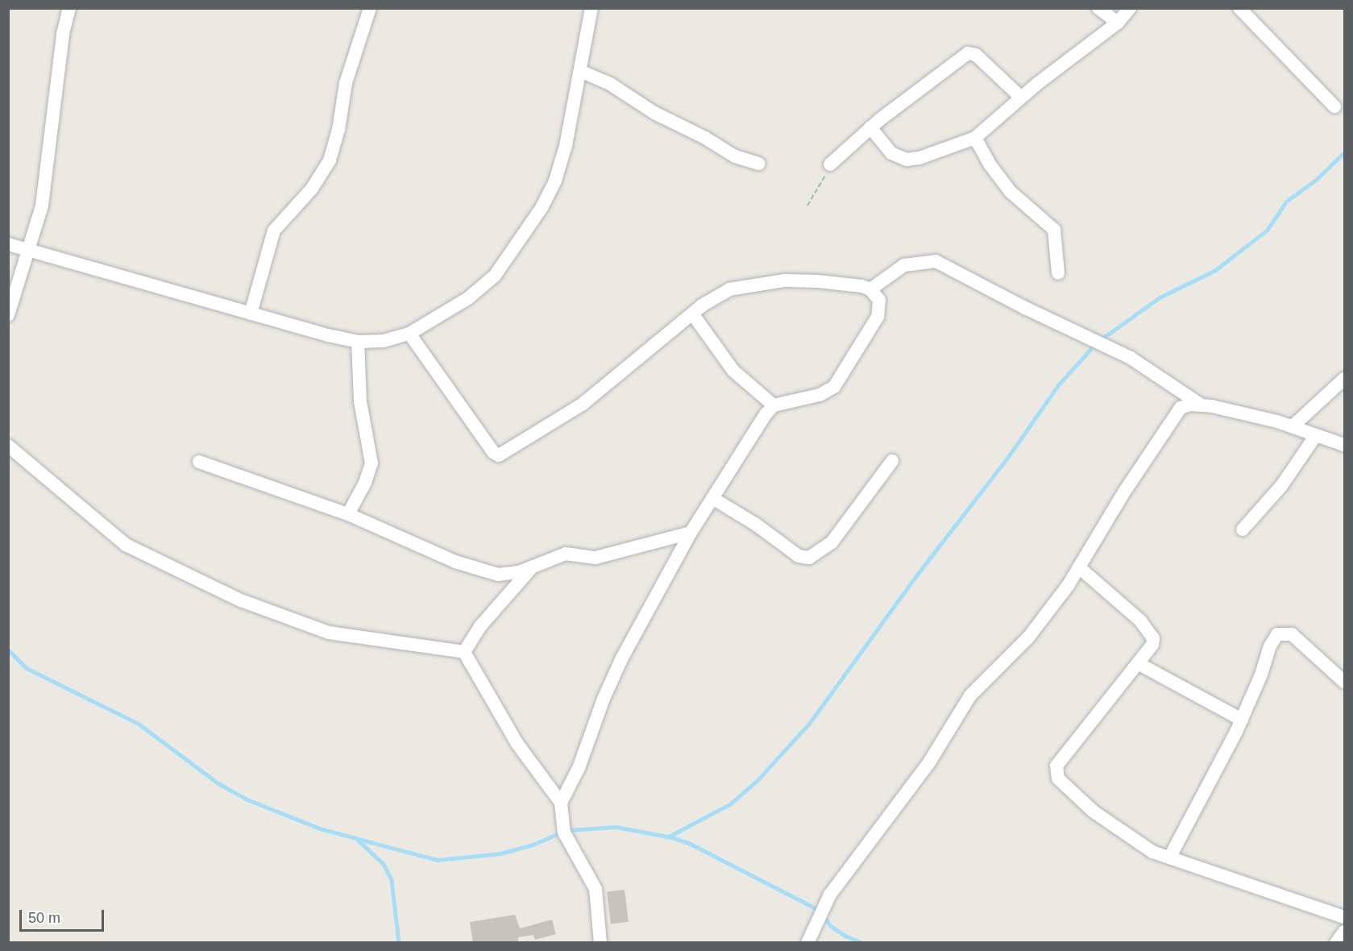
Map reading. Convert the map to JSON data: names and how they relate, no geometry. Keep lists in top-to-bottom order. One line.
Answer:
{"scale_bar":"50 m"}
